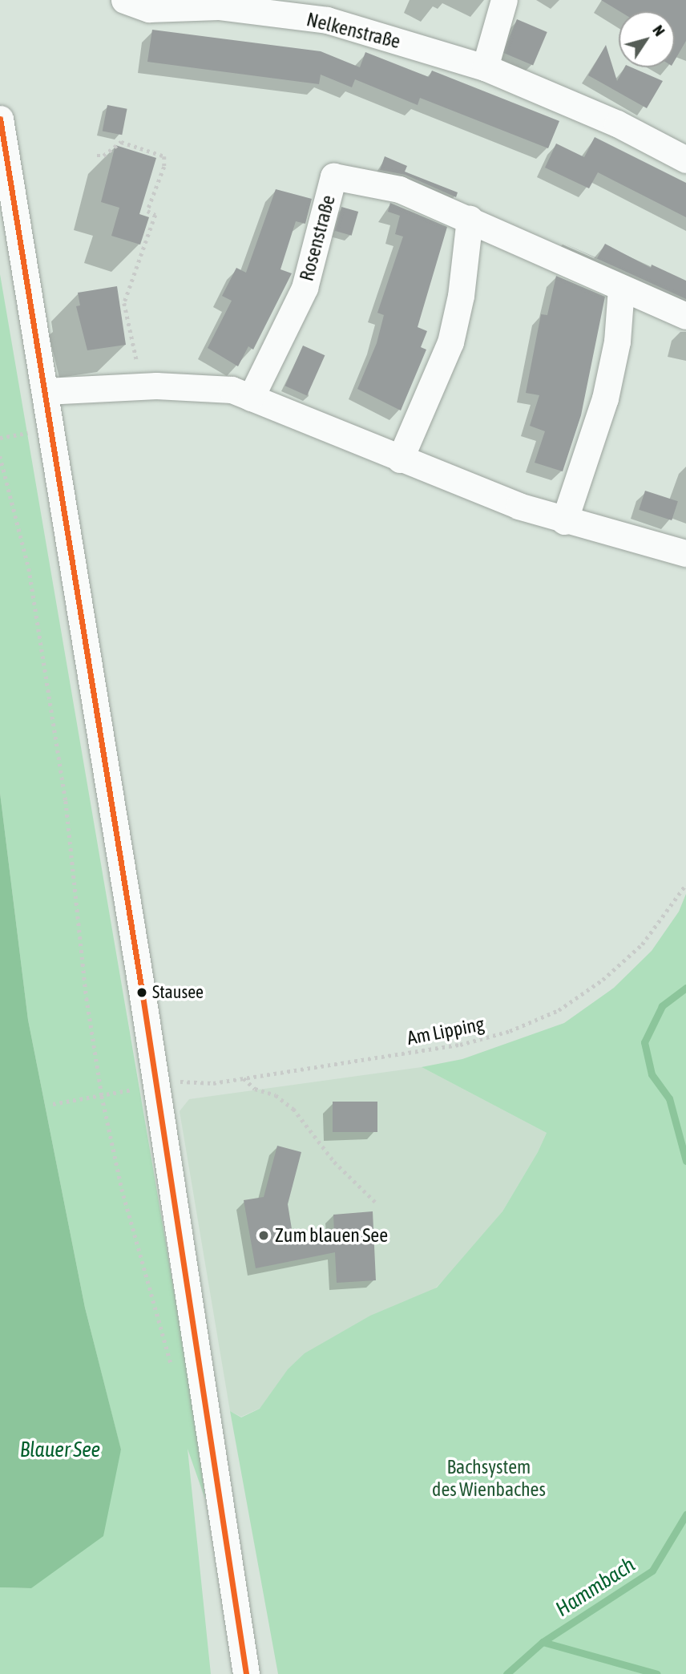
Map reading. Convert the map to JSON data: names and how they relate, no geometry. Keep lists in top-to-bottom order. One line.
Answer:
{"streets":{"street":["Nelkenstraße","Rosenstraße"],"path":["Am Lipping"]},"water":["Blauer See","Hammbach"],"parks":["Bachsystem des Wienbaches"],"places":["Stausee","Zum blauen See"],"north":"top right"}
